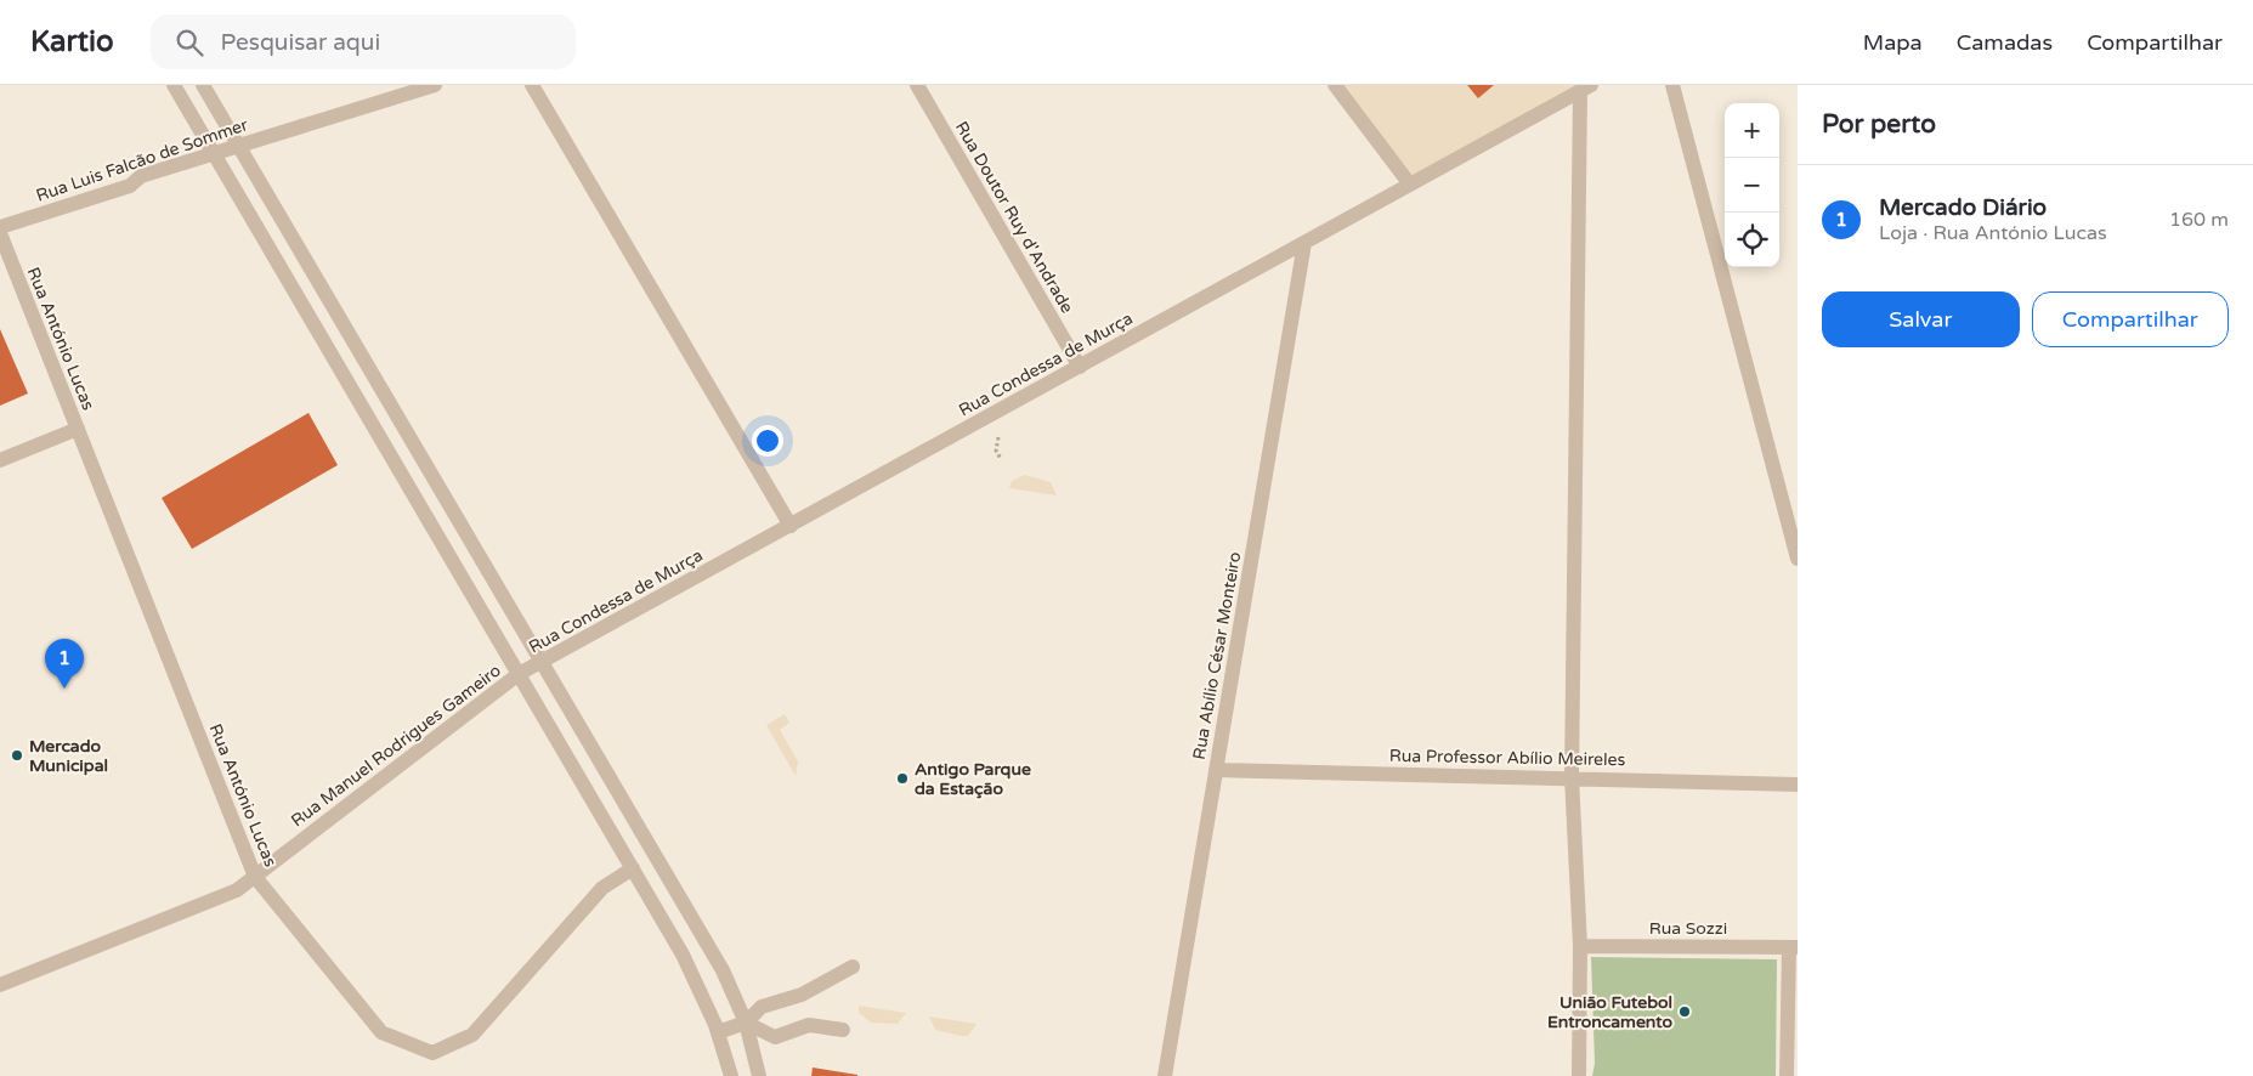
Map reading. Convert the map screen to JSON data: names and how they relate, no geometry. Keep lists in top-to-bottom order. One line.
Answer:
{"streets":{"street":["Rua Luis Falcão de Sommer","Rua Doutor Ruy d'Andrade","Rua António Lucas","Rua Condessa de Murça","Rua Abílio César Monteiro","Rua Manuel Rodrigues Gameiro","Rua Professor Abílio Meireles","Rua Sozzi"]},"crossings":[["Rua Doutor Ruy d'Andrade","Rua Condessa de Murça"],["Rua António Lucas","Rua Manuel Rodrigues Gameiro"],["Rua Condessa de Murça","Rua Abílio César Monteiro"],["Rua Condessa de Murça","Rua Manuel Rodrigues Gameiro"],["Rua Abílio César Monteiro","Rua Professor Abílio Meireles"]],"places":["Mercado Municipal","Antigo Parque da Estação","União Futebol Entroncamento"],"page":{"header":"Kartio","search":"Pesquisar aqui","nav":["Mapa","Camadas","Compartilhar"],"heading":"Por perto","map_buttons":["+","−"],"list":[{"mark":"1","name":"Mercado Diário","note":"Loja · Rua António Lucas","value":"160 m"}],"buttons":["Salvar","Compartilhar"],"pins":"1"}}
